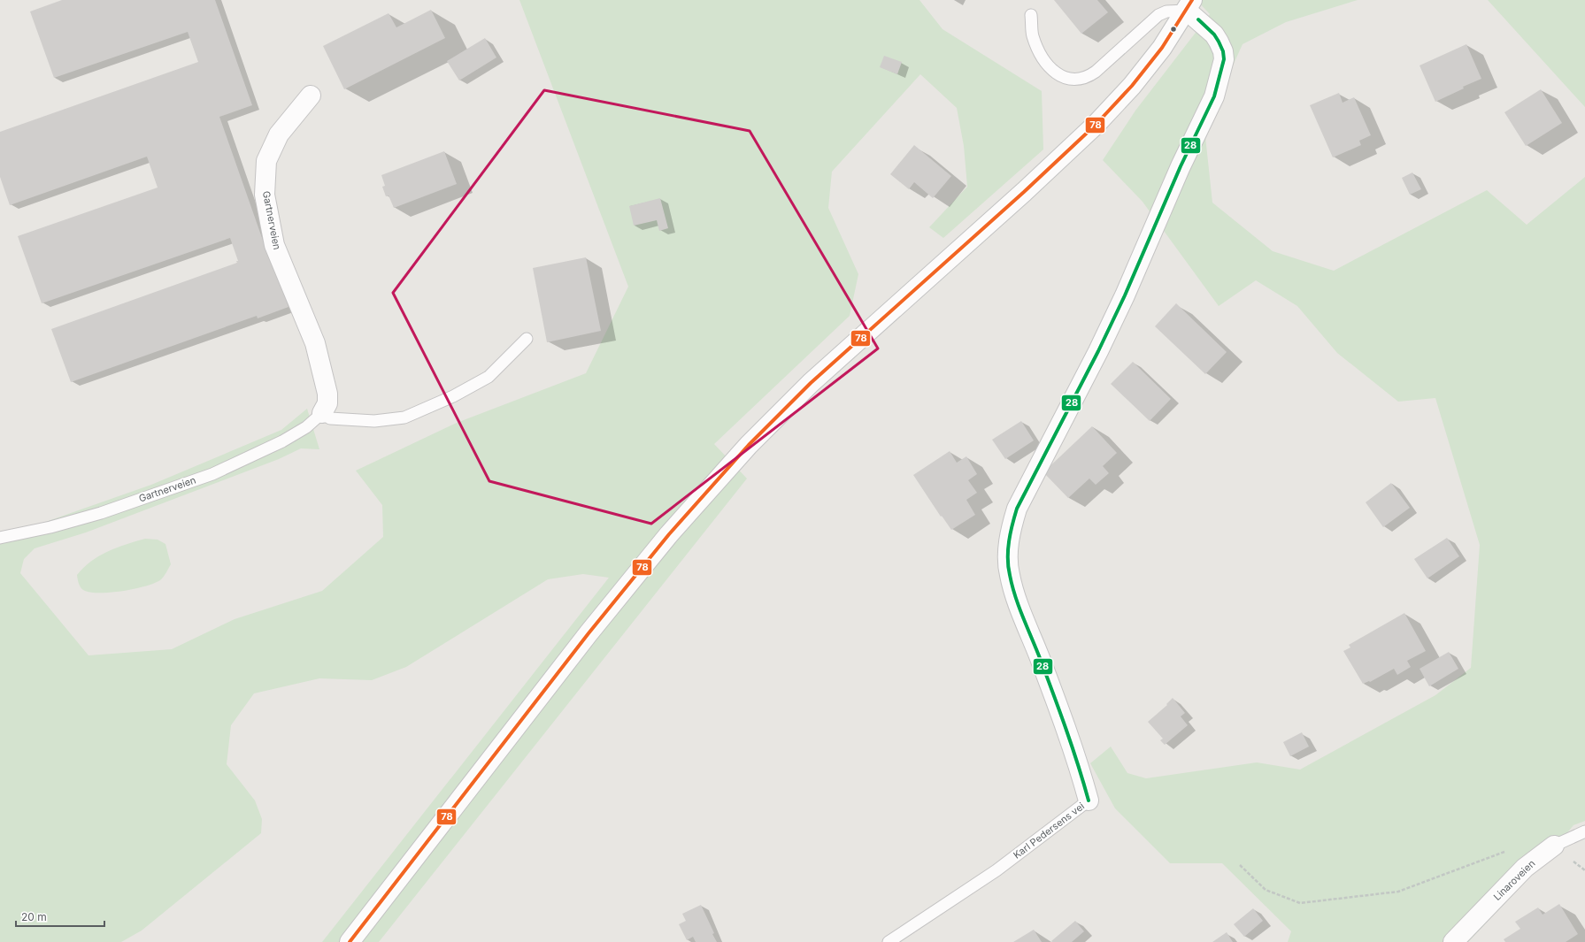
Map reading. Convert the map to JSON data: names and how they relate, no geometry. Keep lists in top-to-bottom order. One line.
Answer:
{"streets":{"street":["Gartnerveien","Karl Pedersens vei","Linaroveien"]},"lines":["transit line 78","transit line 28"],"scale_bar":"20 m"}
